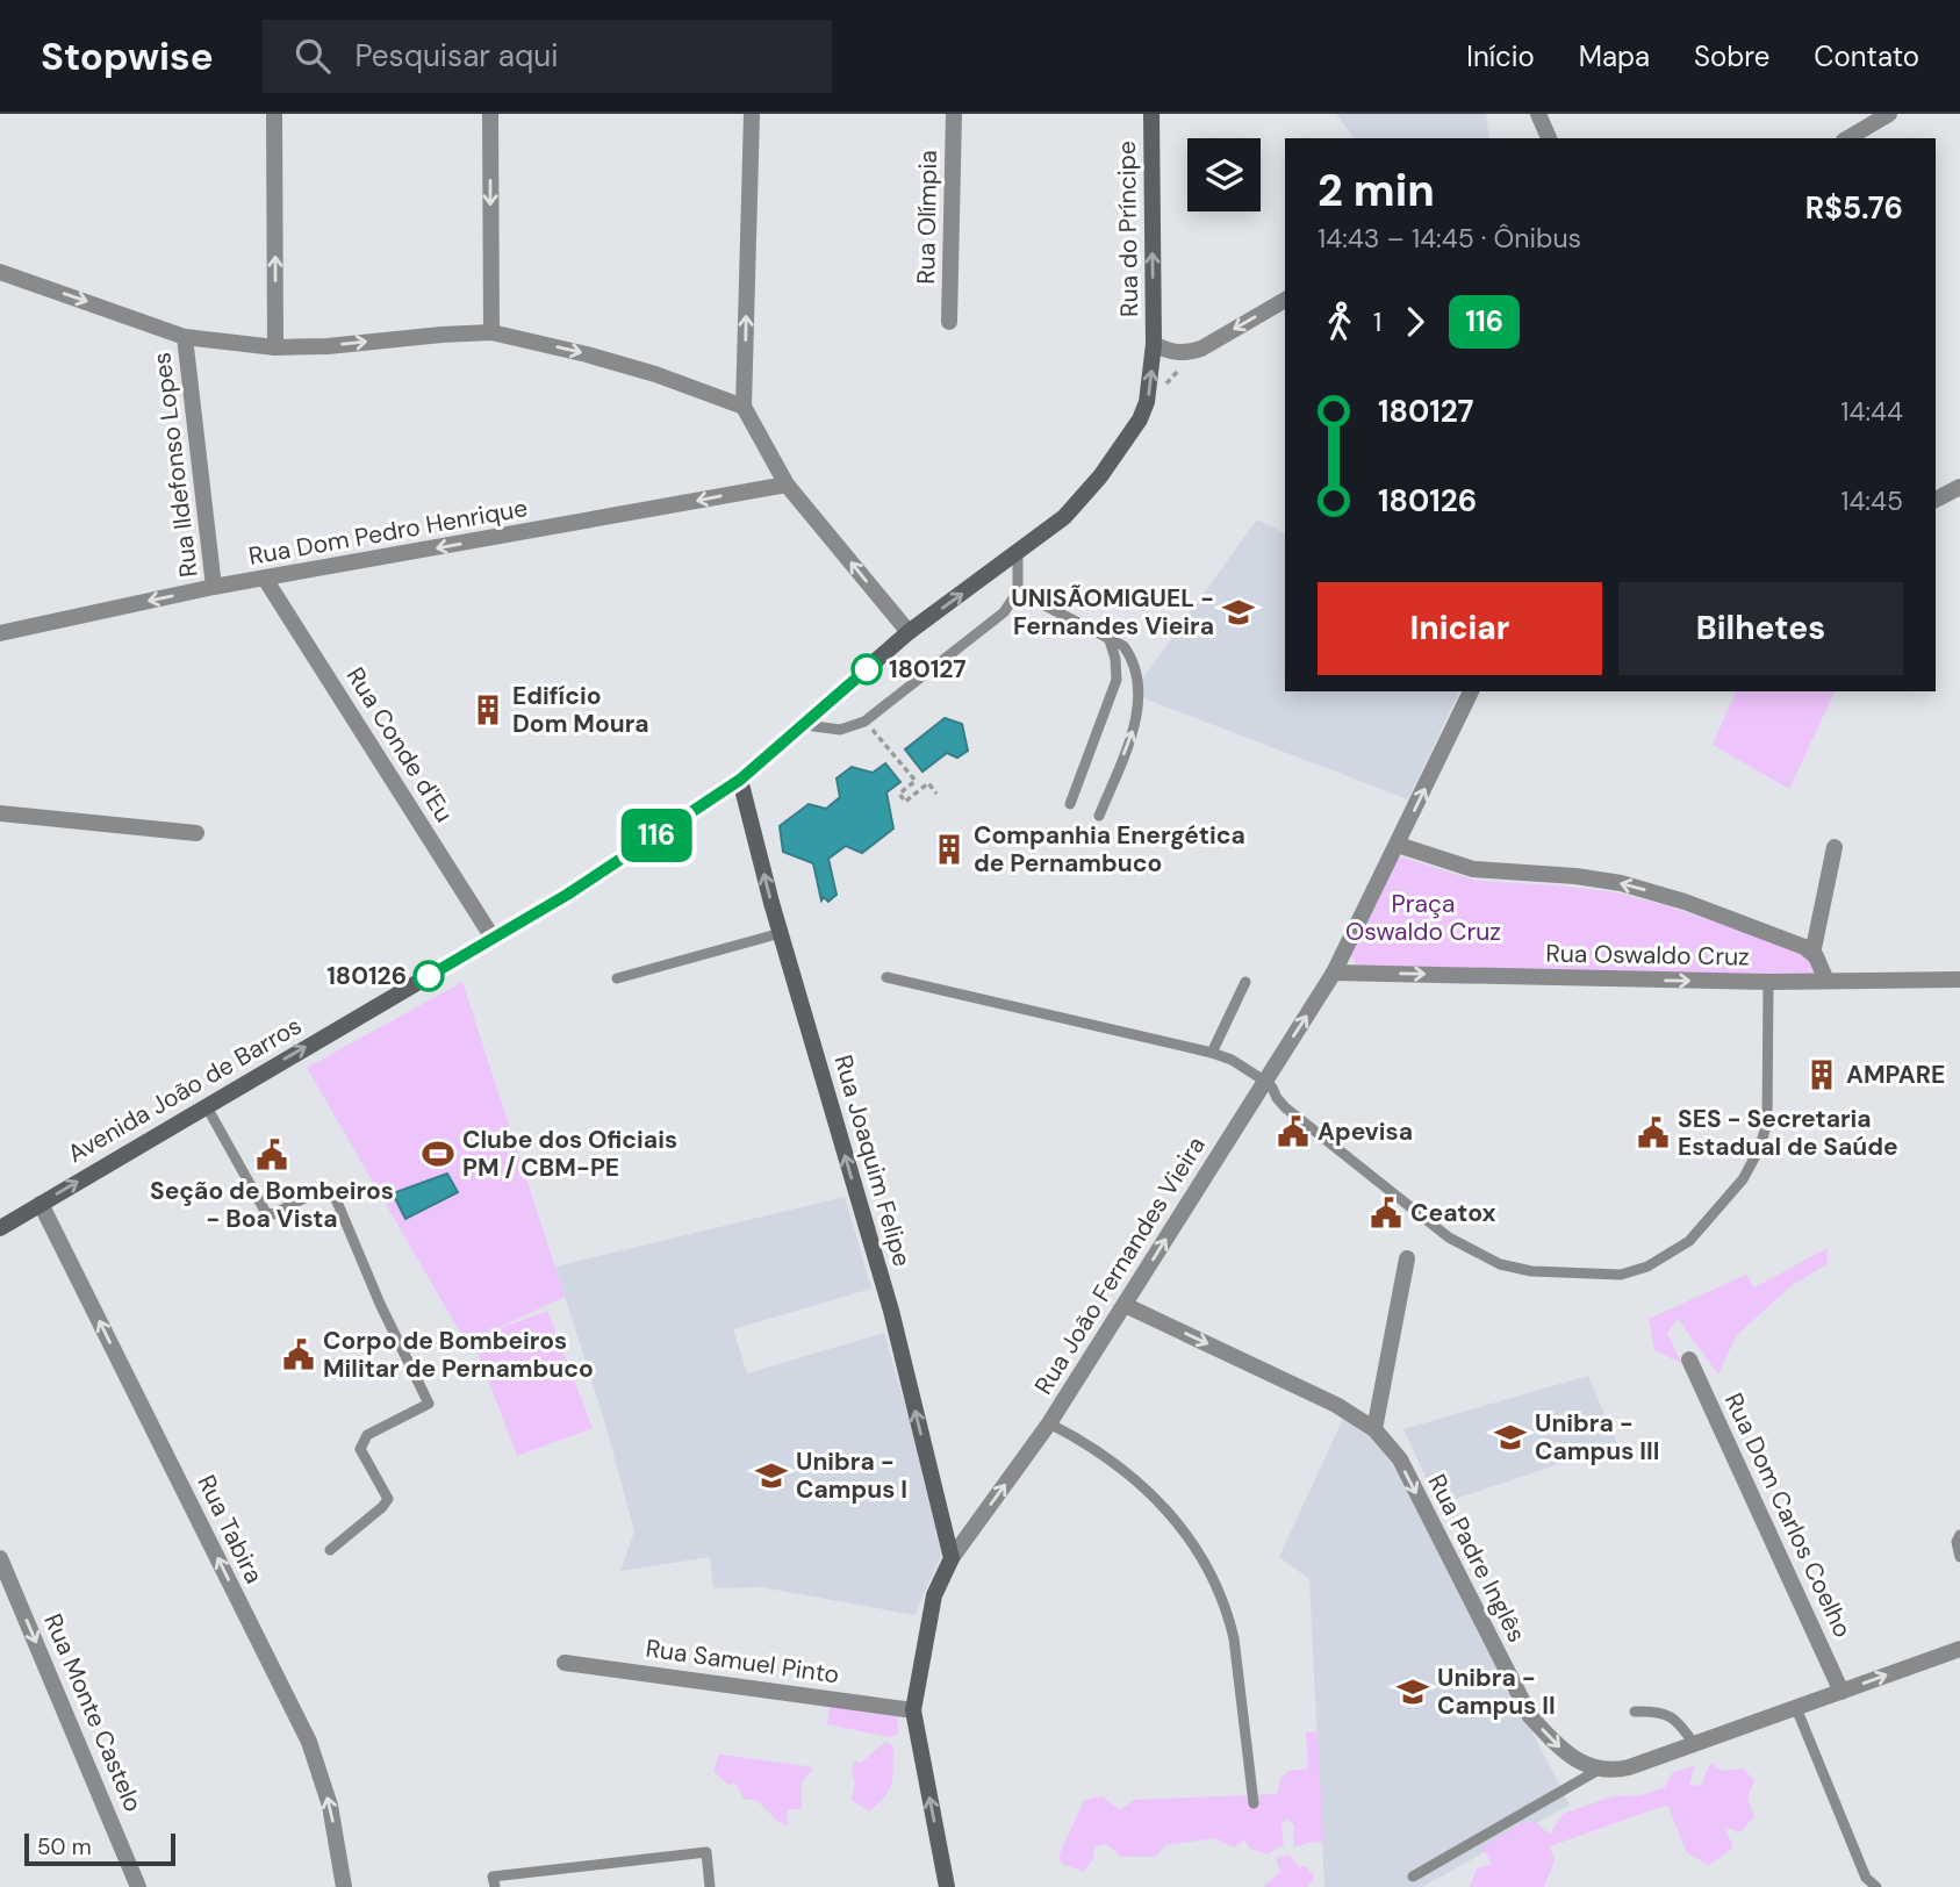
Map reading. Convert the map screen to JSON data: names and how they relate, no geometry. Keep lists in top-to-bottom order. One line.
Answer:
{"streets":{"main road":["Rua do Príncipe","Avenida João de Barros","Rua Joaquim Felipe","Rua João Fernandes Vieira"],"street":["Rua Olímpia","Rua Ildefonso Lopes","Rua Dom Pedro Henrique","Rua Conde d'Eu","Rua Oswaldo Cruz","Rua Dom Carlos Coelho","Rua Tabira","Rua Padre Inglês","Rua Samuel Pinto","Rua Monte Castelo"]},"crossings":[["Rua do Príncipe","Avenida João de Barros"],["Rua Ildefonso Lopes","Rua Dom Pedro Henrique"],["Rua Dom Pedro Henrique","Rua Conde d'Eu"],["Rua Conde d'Eu","Avenida João de Barros"],["Rua Oswaldo Cruz","Rua João Fernandes Vieira"],["Avenida João de Barros","Rua Joaquim Felipe"],["Avenida João de Barros","Rua Tabira"],["Rua Joaquim Felipe","Rua João Fernandes Vieira"],["Rua João Fernandes Vieira","Rua Padre Inglês"],["Rua João Fernandes Vieira","Rua Samuel Pinto"]],"one_way":["Rua do Príncipe","Rua Dom Pedro Henrique","Avenida João de Barros","Rua Joaquim Felipe","Rua João Fernandes Vieira","Rua Tabira","Rua Padre Inglês","Rua Monte Castelo"],"parks":["Praça Oswaldo Cruz"],"places":{"school or university":["UNISÃOMIGUEL - Fernandes Vieira","Unibra - Campus III","Unibra - Campus I","Unibra - Campus II"],"other":["180127","180126"],"building":["Edifício Dom Moura","Companhia Energética de Pernambuco","AMPARE"],"public building":["Apevisa","SES - Secretaria Estadual de Saúde","Seção de Bombeiros - Boa Vista","Ceatox","Corpo de Bombeiros Militar de Pernambuco"],"sports":["Clube dos Oficiais PM / CBM-PE"]},"lines":["bus line 116"],"scale_bar":"50 m","page":{"header":"Stopwise","search":"Pesquisar aqui","nav":["Início","Mapa","Sobre","Contato"],"on_map":"116","heading":["2 min","14:43 – 14:45 · Ônibus","R$5.76"],"legs":["1","116"],"list":[{"name":"180127","value":"14:44"},{"name":"180126","value":"14:45"}],"buttons":["Iniciar","Bilhetes"],"scale":"50 m"}}
